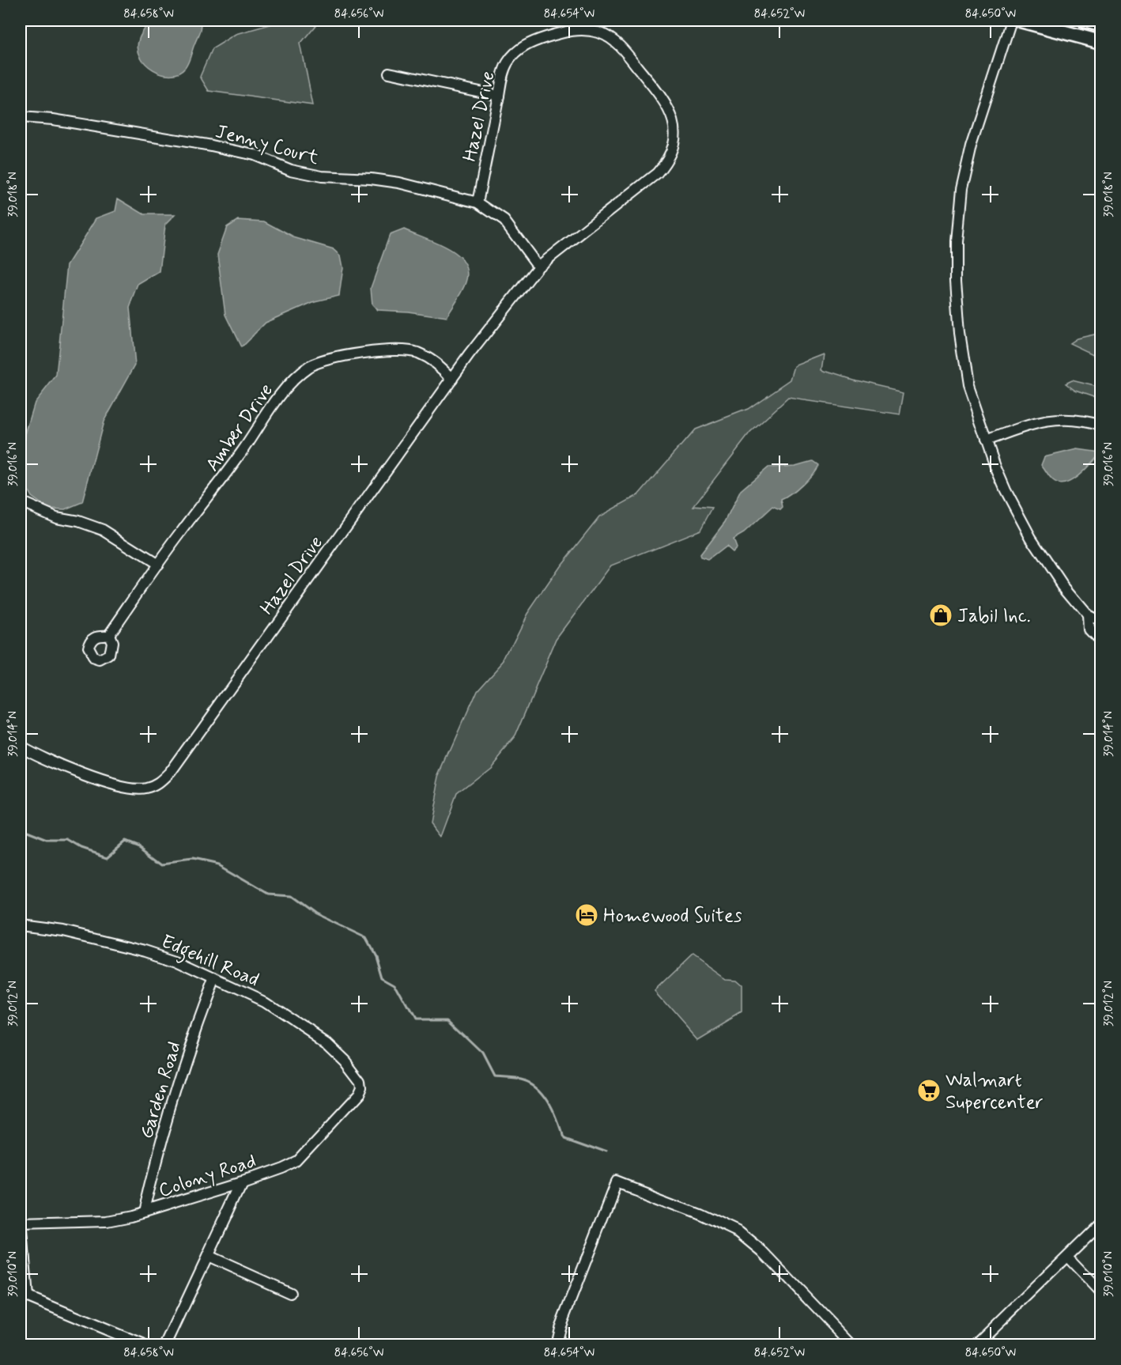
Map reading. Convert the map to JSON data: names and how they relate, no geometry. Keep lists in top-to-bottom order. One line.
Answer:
{"streets":{"street":["Hazel Drive","Jenny Court","Amber Drive","Edgehill Road","Garden Road","Colony Road"]},"crossings":[["Hazel Drive","Jenny Court"],["Hazel Drive","Amber Drive"],["Edgehill Road","Garden Road"],["Edgehill Road","Colony Road"],["Garden Road","Colony Road"]],"places":{"shop":["Jabil Inc."],"hotel":["Homewood Suites"],"supermarket":["Walmart Supercenter"]},"coordinates":["84.658°W","84.656°W","84.654°W","84.652°W","84.650°W","39.018°N","39.016°N","39.014°N","39.012°N","39.010°N"]}
